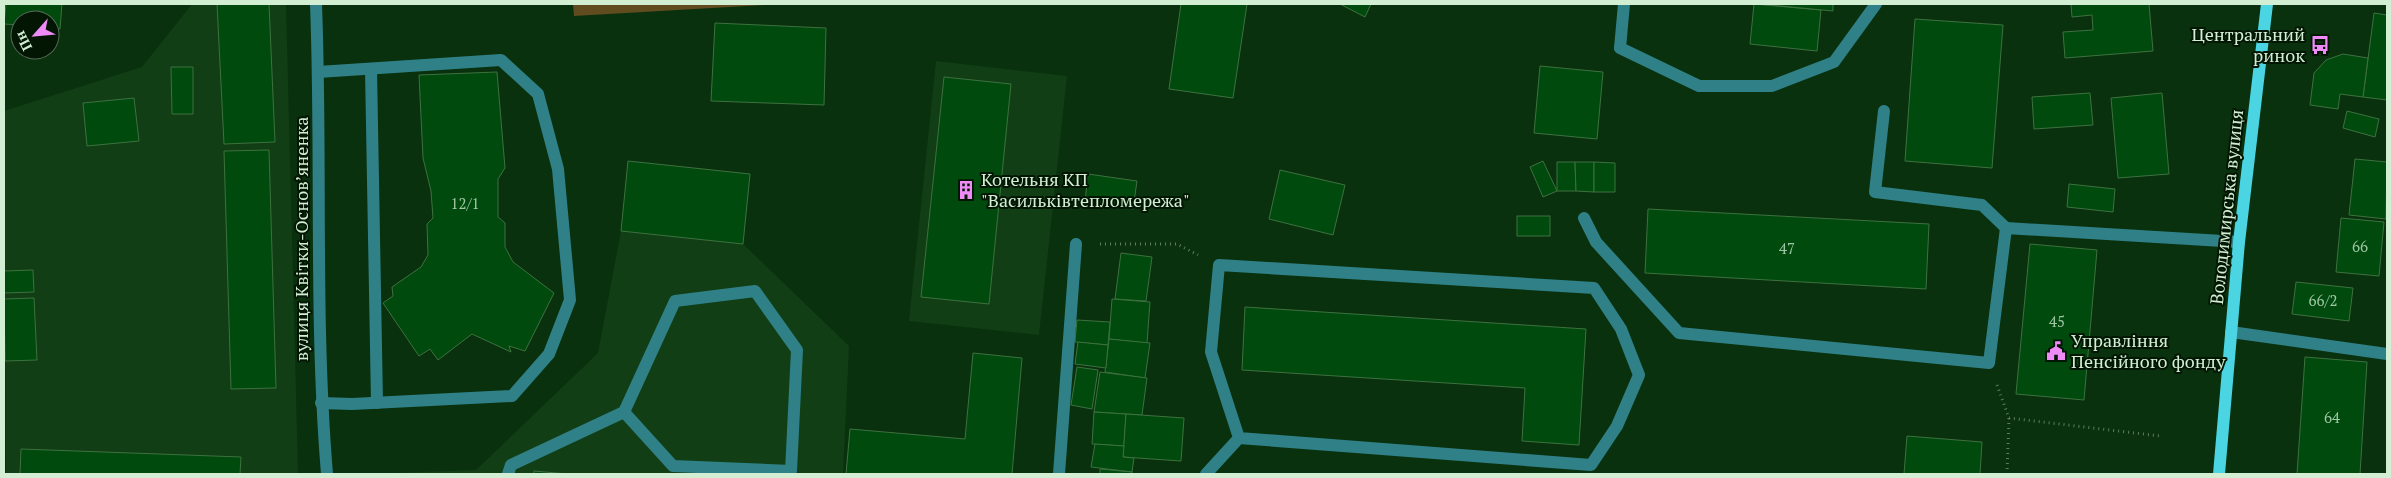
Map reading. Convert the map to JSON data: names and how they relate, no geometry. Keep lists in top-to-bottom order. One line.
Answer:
{"streets":{"main road":["Володимирська вулиця"],"street":["вулиця Квітки-Основʼяненка"]},"places":{"bus stop":["Центральний ринок"],"building":["Котельня КП \"Васильківтепломережа\""],"public building":["Управління Пенсійного фонду"]},"house_numbers":["12/1","66","47","66/2","45","64"],"north":"bottom left"}
